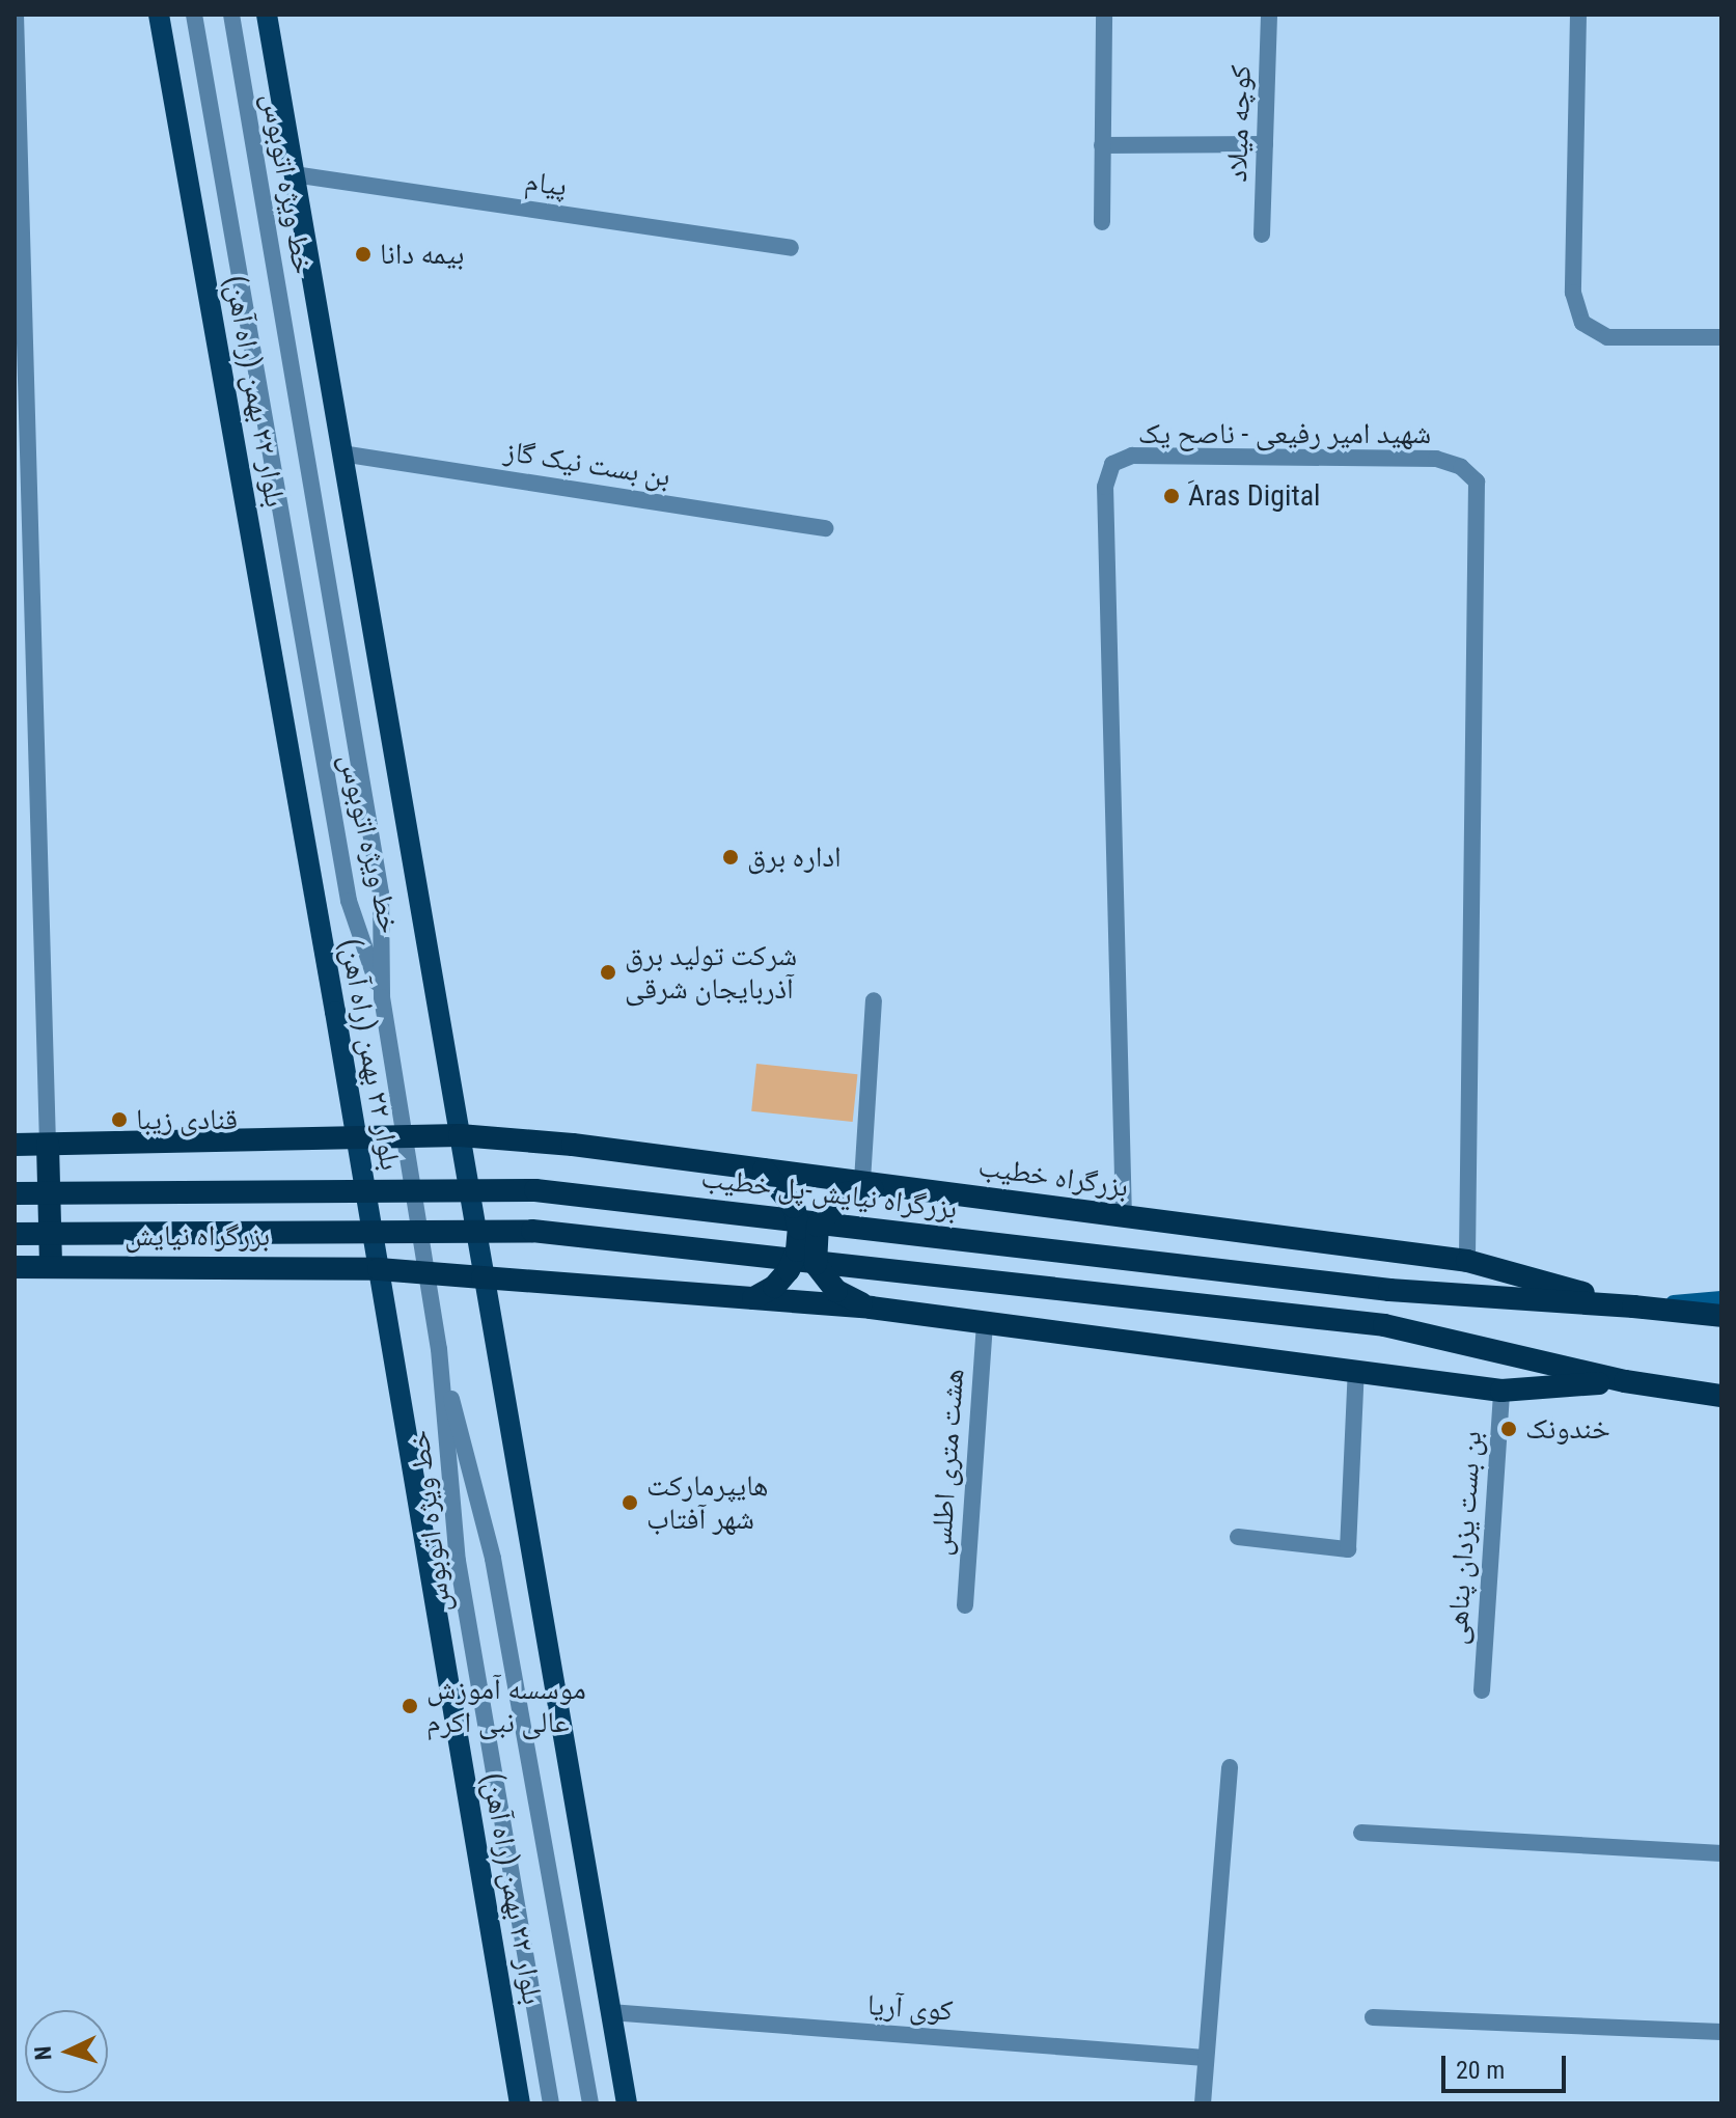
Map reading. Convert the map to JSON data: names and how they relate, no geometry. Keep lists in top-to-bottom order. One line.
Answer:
{"streets":{"highway":["بزرگراه خطیب","بزرگراه نیایش-پل خطیب","بزرگراه نیایش"],"main road":["بلوار ۲۲ بهمن (راه آهن)"],"street":["کوچه میلاد","خط ویژه اتوبوس","پیام","شهید امیر رفیعی - ناصح یک","بن بست نیک گاز","هشت متری اطلس","بن بست یزدان پناهی","کوی آریا"]},"crossings":[["بلوار ۲۲ بهمن (راه آهن)","بزرگراه خطیب"],["بلوار ۲۲ بهمن (راه آهن)","بزرگراه نیایش"],["شهید امیر رفیعی - ناصح یک","بزرگراه خطیب"],["بزرگراه خطیب","بزرگراه نیایش-پل خطیب"]],"places":["بیمه دانا","َAras Digital","اداره برق","شرکت تولید برق آذربایجان شرقی","قنادی زیبا","خندونک","هایپرمارکت شهر آفتاب","موسسه آموزش عالی نبی اکرم"],"scale_bar":"20 m","north":"left"}
